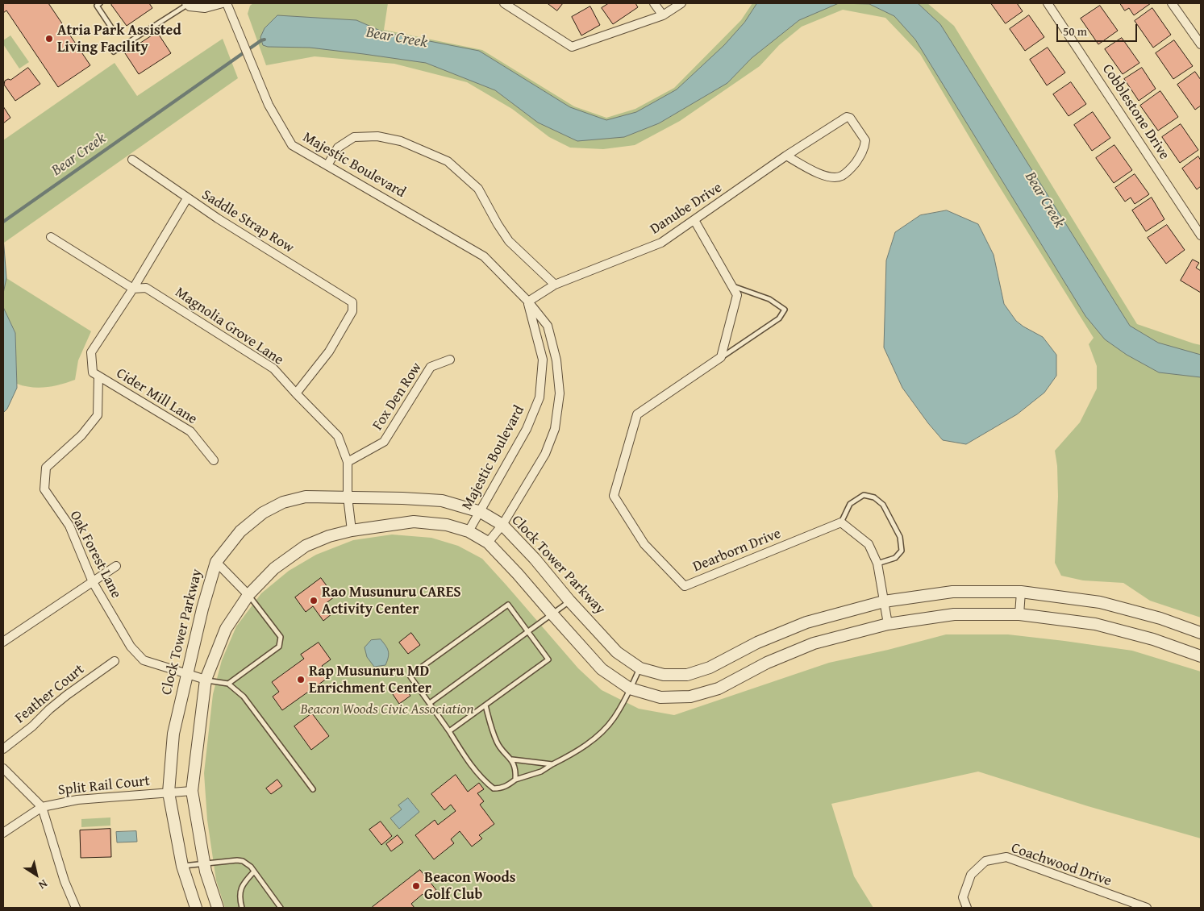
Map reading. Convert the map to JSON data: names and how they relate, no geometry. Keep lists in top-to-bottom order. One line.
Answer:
{"streets":{"street":["Cobblestone Drive","Majestic Boulevard","Danube Drive","Saddle Strap Row","Magnolia Grove Lane","Cider Mill Lane","Fox Den Row","Dearborn Drive","Oak Forest Lane","Clock Tower Parkway","Feather Court","Split Rail Court","Coachwood Drive"]},"crossings":[["Majestic Boulevard","Danube Drive"],["Majestic Boulevard","Clock Tower Parkway"],["Saddle Strap Row","Magnolia Grove Lane"],["Saddle Strap Row","Oak Forest Lane"],["Magnolia Grove Lane","Fox Den Row"],["Magnolia Grove Lane","Oak Forest Lane"],["Magnolia Grove Lane","Clock Tower Parkway"],["Cider Mill Lane","Oak Forest Lane"],["Oak Forest Lane","Clock Tower Parkway"],["Clock Tower Parkway","Split Rail Court"]],"water":["Bear Creek"],"parks":["Beacon Woods Civic Association"],"places":["Atria Park Assisted Living Facility","Rao Musunuru CARES Activity Center","Rap Musunuru MD Enrichment Center","Beacon Woods Golf Club"],"scale_bar":"50 m","north":"bottom right"}
